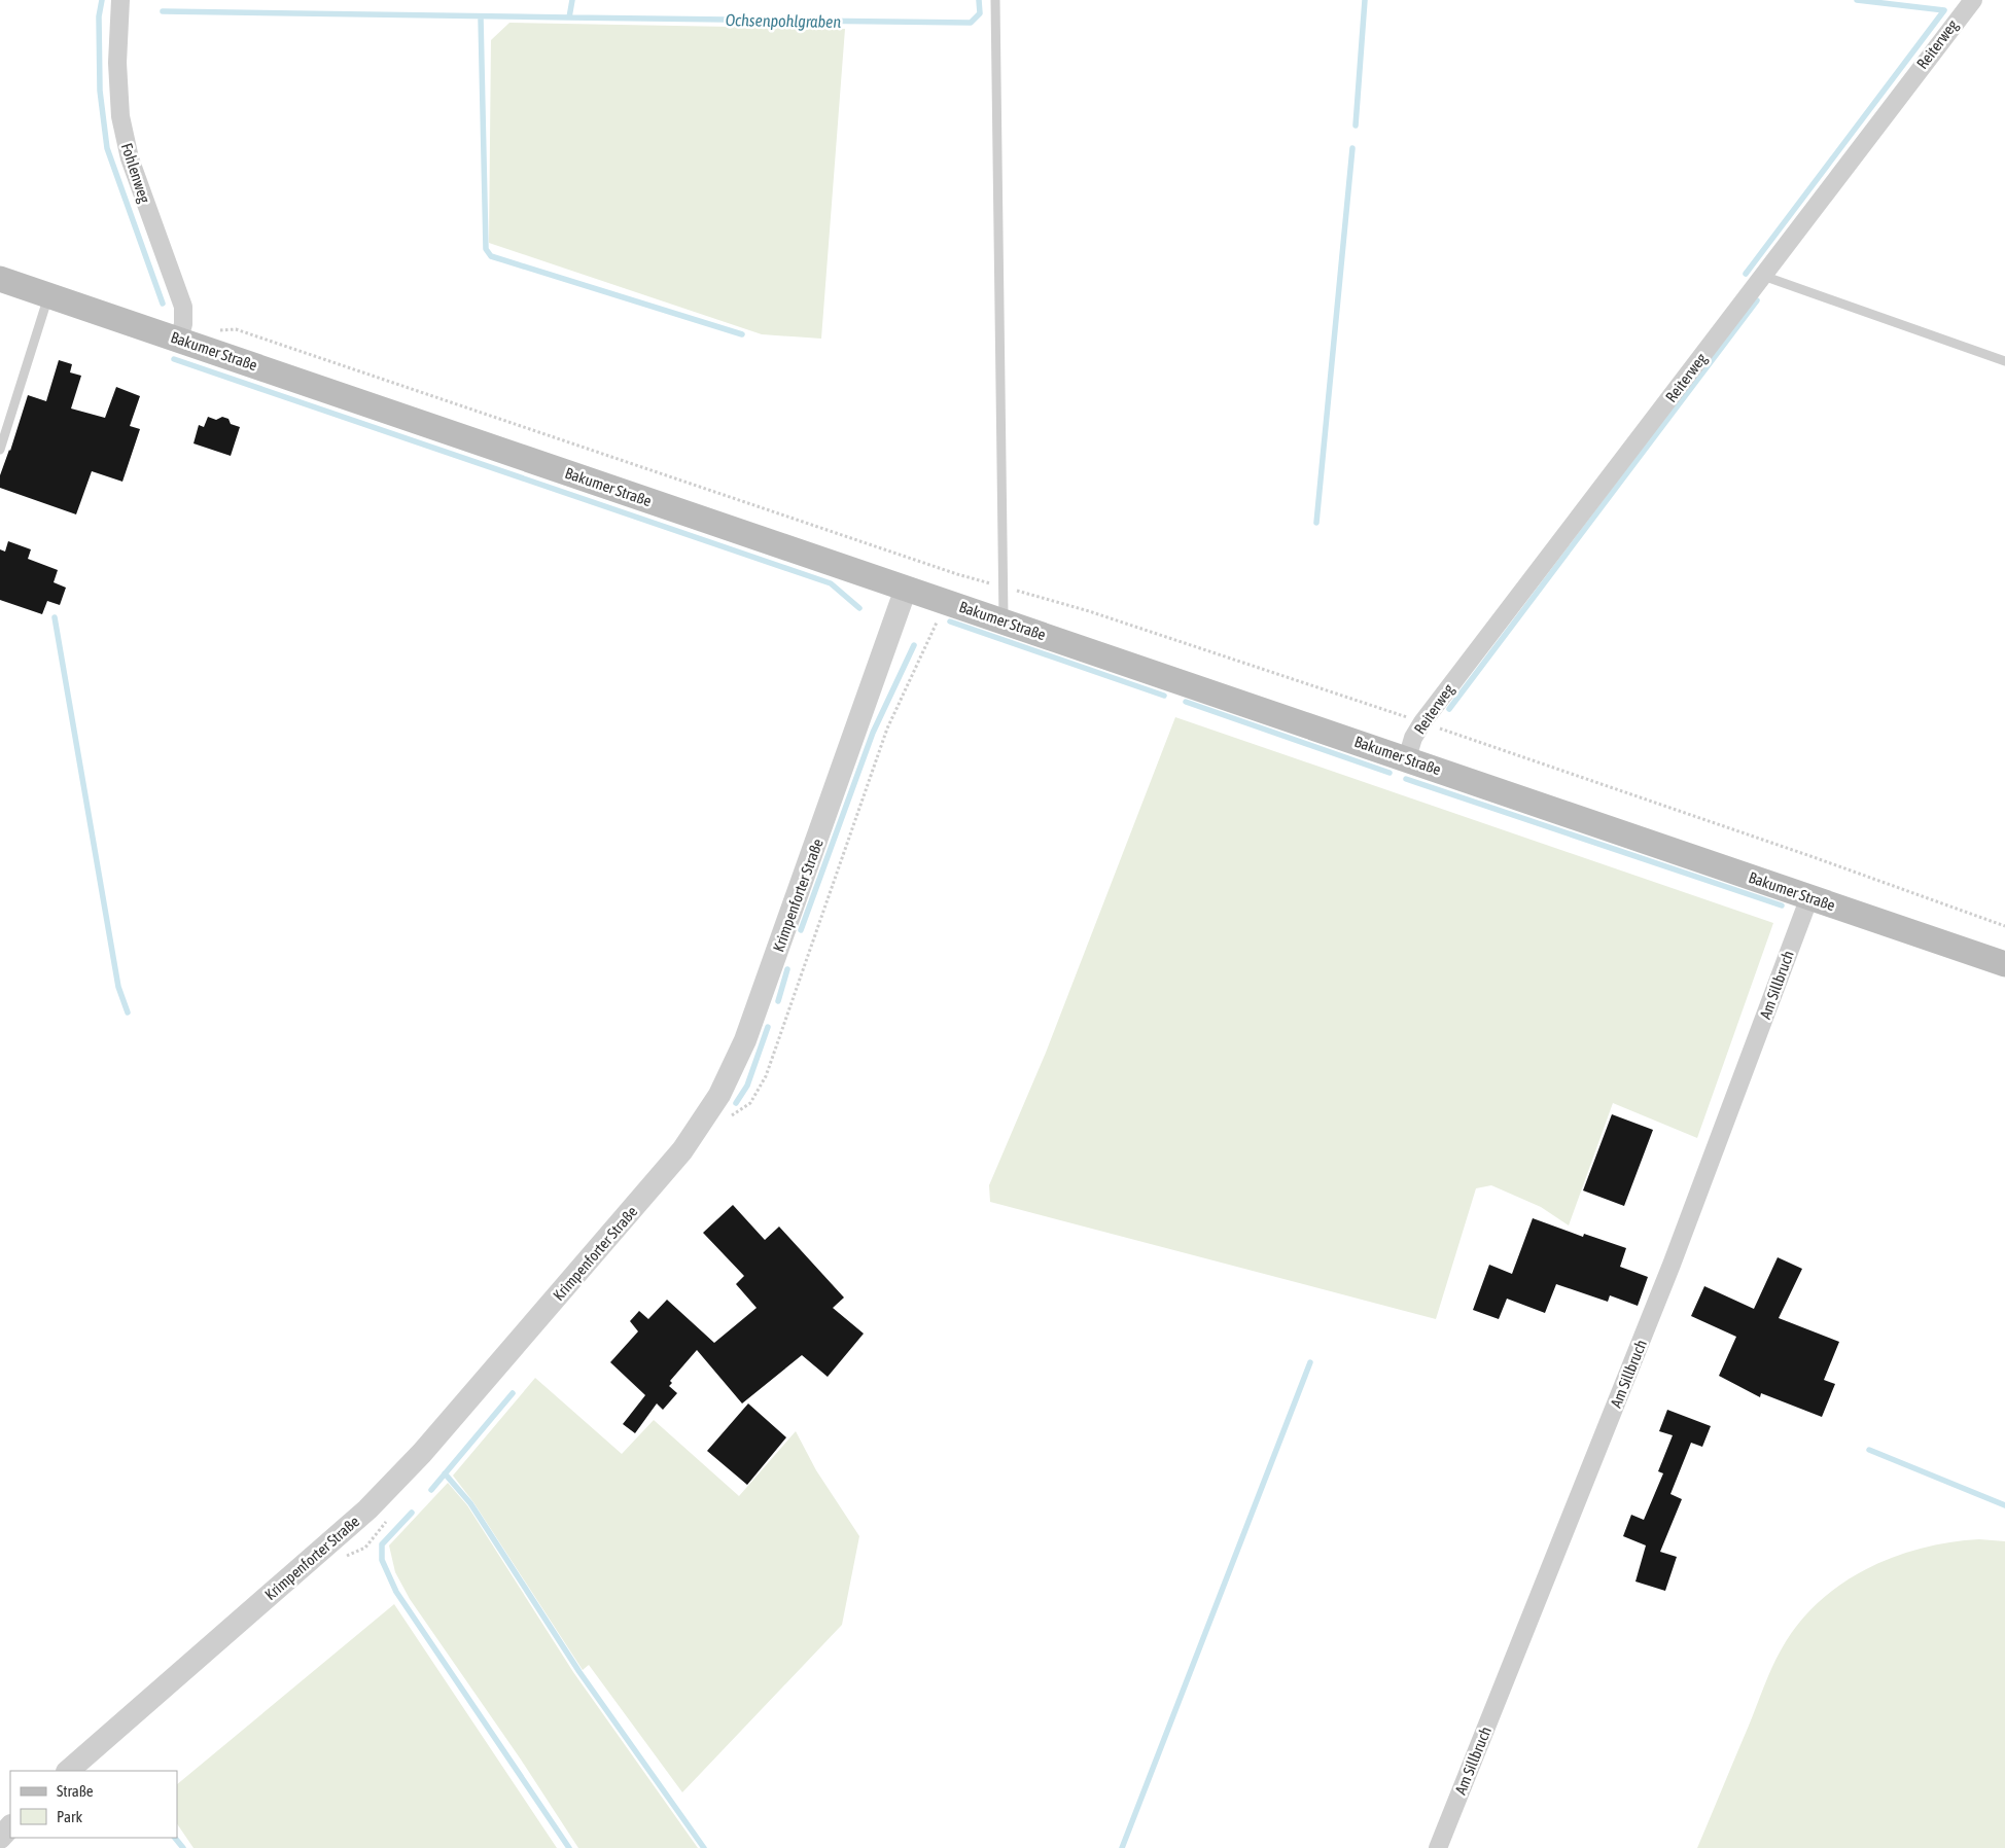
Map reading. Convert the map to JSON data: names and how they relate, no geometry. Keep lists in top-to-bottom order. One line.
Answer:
{"streets":{"main road":["Bakumer Straße"],"street":["Reiterweg","Fohlenweg","Krimpenforter Straße","Am Sillbruch"]},"crossings":[["Reiterweg","Bakumer Straße"],["Fohlenweg","Bakumer Straße"],["Bakumer Straße","Krimpenforter Straße"],["Bakumer Straße","Am Sillbruch"]],"water":["Ochsenpohlgraben"],"legend":["Straße","Park"]}
